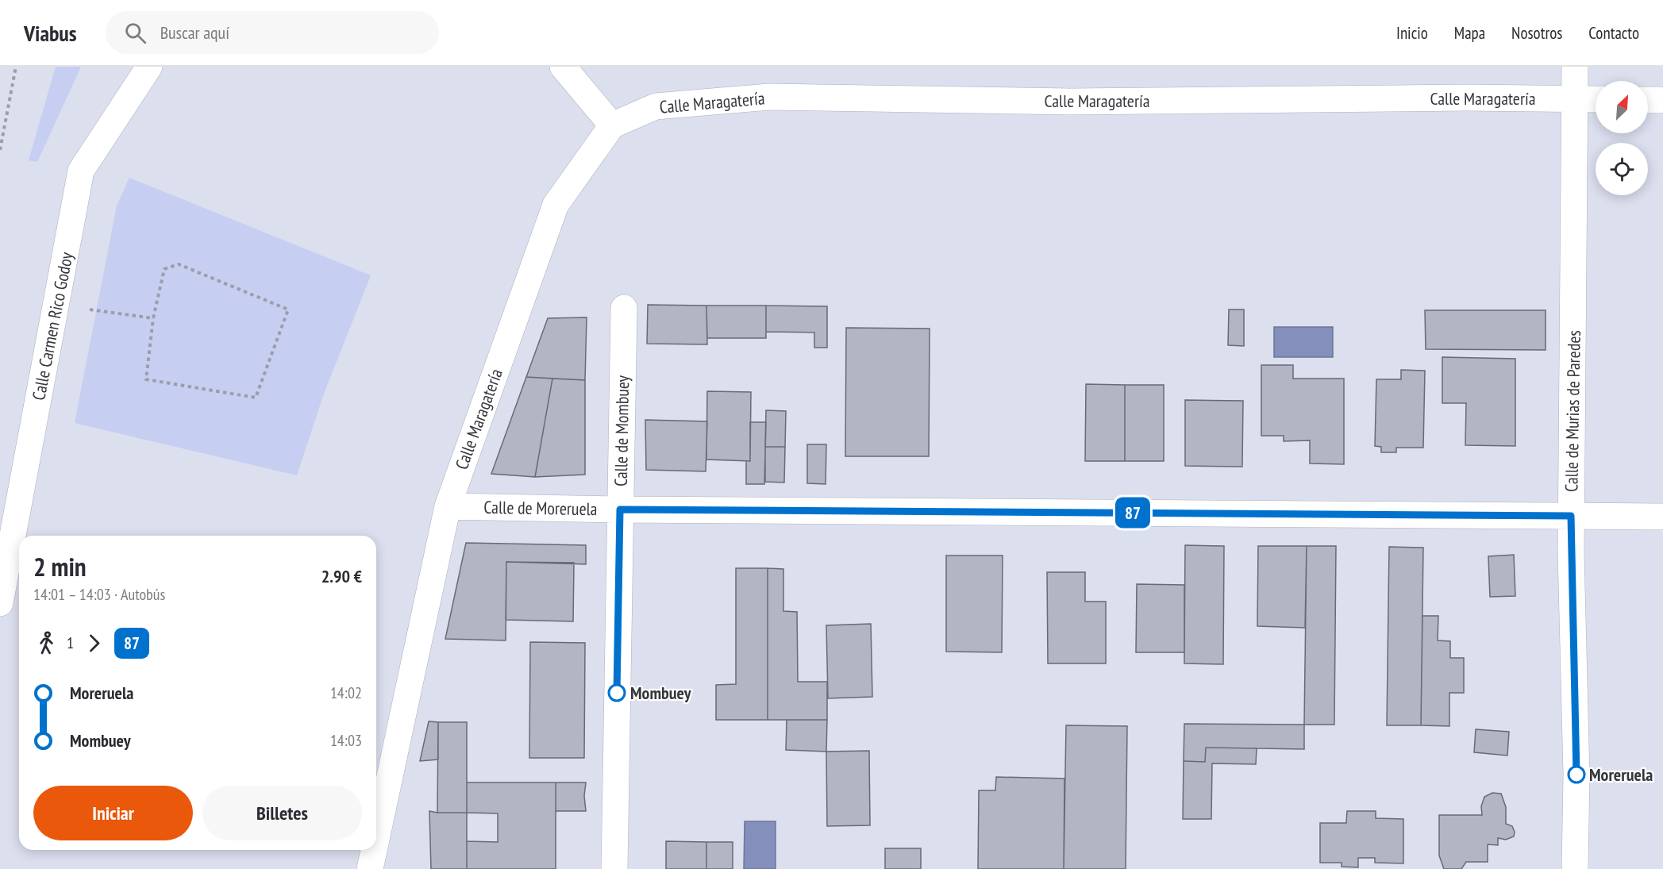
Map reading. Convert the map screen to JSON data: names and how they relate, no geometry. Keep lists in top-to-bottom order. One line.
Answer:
{"streets":{"street":["Calle Maragatería","Calle Carmen Rico Godoy","Calle de Murias de Paredes","Calle de Mombuey","Calle de Moreruela"]},"crossings":[["Calle Maragatería","Calle de Murias de Paredes"],["Calle Maragatería","Calle de Moreruela"],["Calle de Murias de Paredes","Calle de Moreruela"],["Calle de Mombuey","Calle de Moreruela"]],"places":["Mombuey","Moreruela"],"lines":["bus line 87"],"north":"top right","page":{"header":"Viabus","search":"Buscar aquí","nav":["Inicio","Mapa","Nosotros","Contacto"],"on_map":"87","heading":["2 min","14:01 – 14:03 · Autobús","2.90 €"],"legs":["1","87"],"list":[{"name":"Moreruela","value":"14:02"},{"name":"Mombuey","value":"14:03"}],"buttons":["Iniciar","Billetes"]}}
